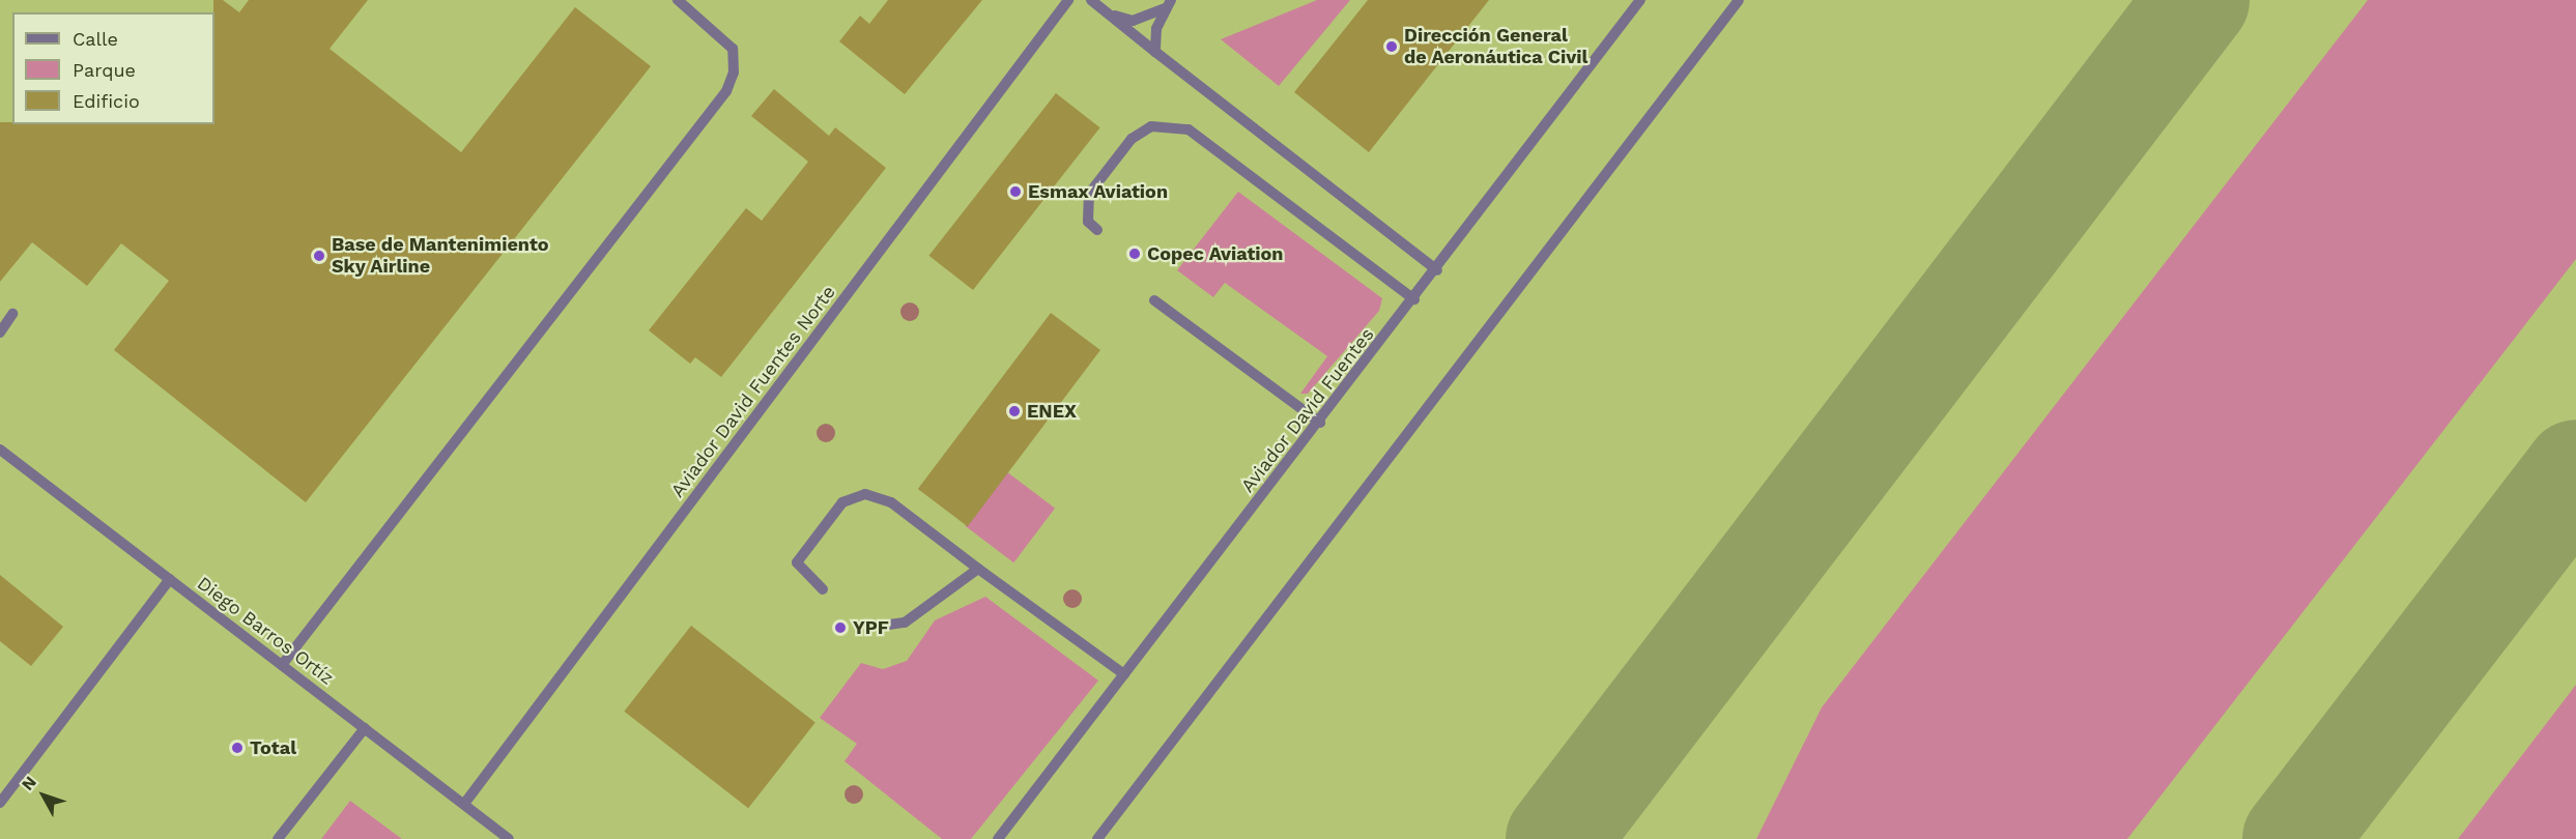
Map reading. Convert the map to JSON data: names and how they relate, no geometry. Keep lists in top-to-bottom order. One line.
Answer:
{"streets":{"street":["Aviador David Fuentes Norte","Aviador David Fuentes","Diego Barros Ortíz"]},"crossings":[["Aviador David Fuentes Norte","Diego Barros Ortíz"]],"places":["Dirección General de Aeronáutica Civil","Esmax Aviation","Copec Aviation","Base de Mantenimiento Sky Airline","ENEX","YPF","Total"],"legend":["Calle","Parque","Edificio"],"north":"top left"}
